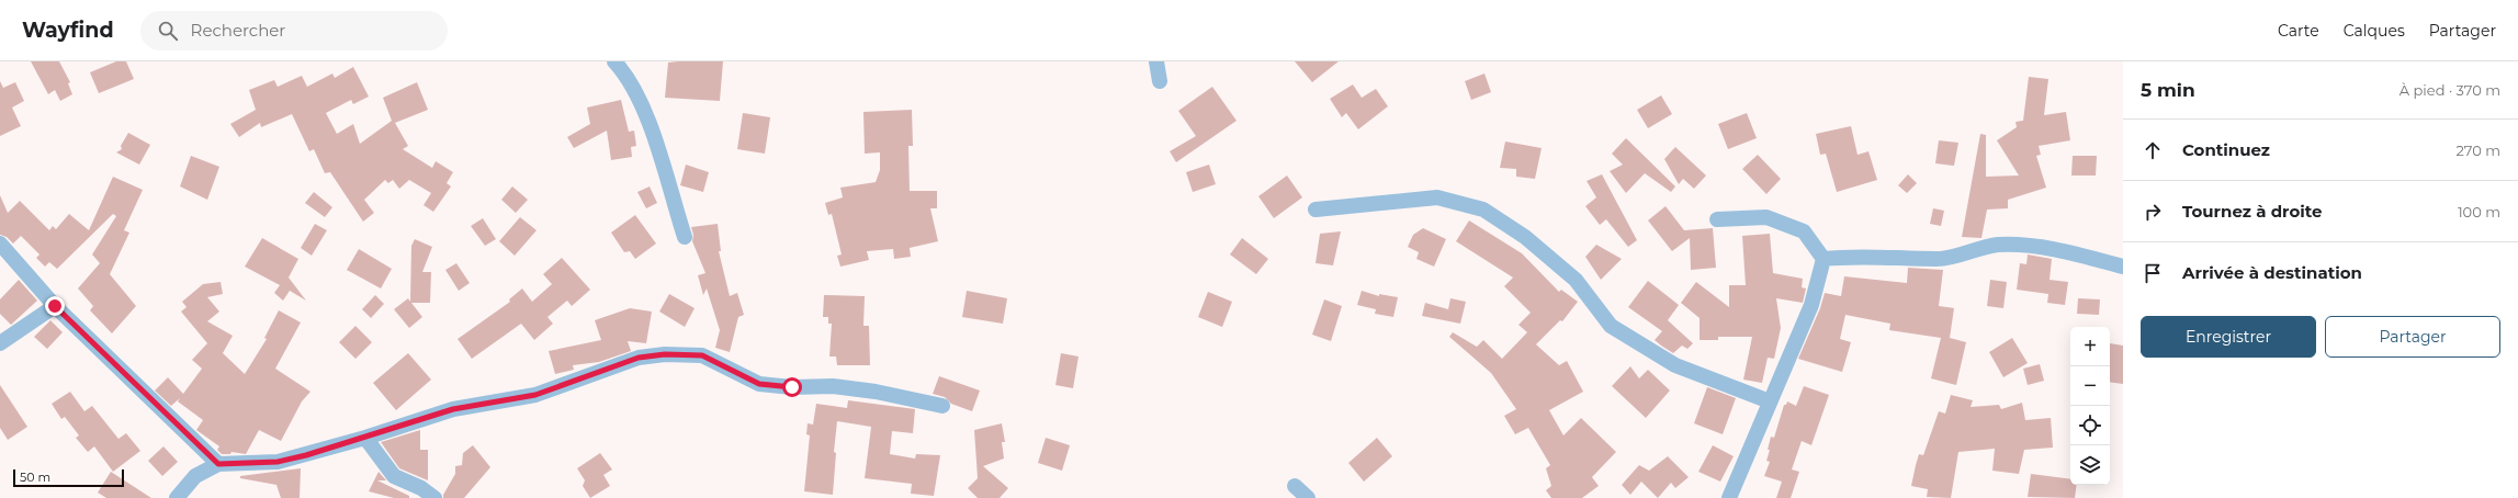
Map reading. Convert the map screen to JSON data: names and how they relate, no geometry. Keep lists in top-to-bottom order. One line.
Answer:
{"scale_bar":"50 m","page":{"header":"Wayfind","search":"Rechercher","nav":["Carte","Calques","Partager"],"heading":["5 min","À pied · 370 m"],"list":[["Continuez","270 m"],["Tournez à droite","100 m"],"Arrivée à destination"],"buttons":["Enregistrer","Partager"],"map_buttons":["+","−"],"scale":"50 m"}}
